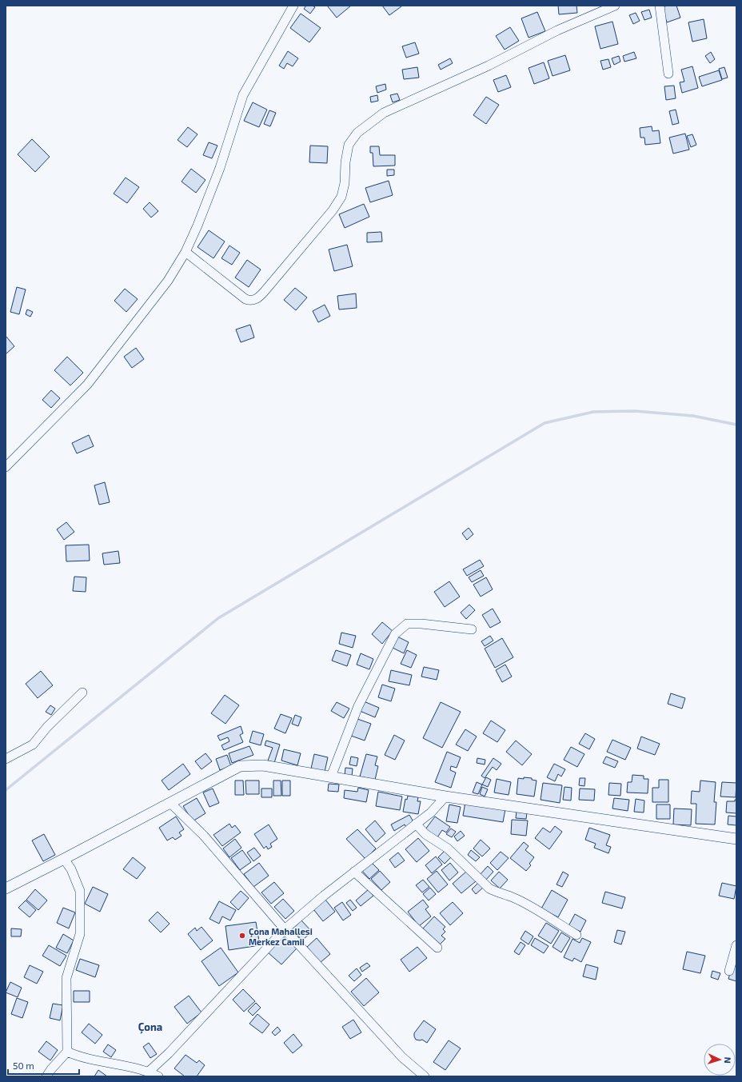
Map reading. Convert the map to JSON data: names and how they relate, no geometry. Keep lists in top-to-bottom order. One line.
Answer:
{"districts":["Çona"],"places":["Çona Mahallesi Merkez Camii"],"scale_bar":"50 m","north":"right"}
